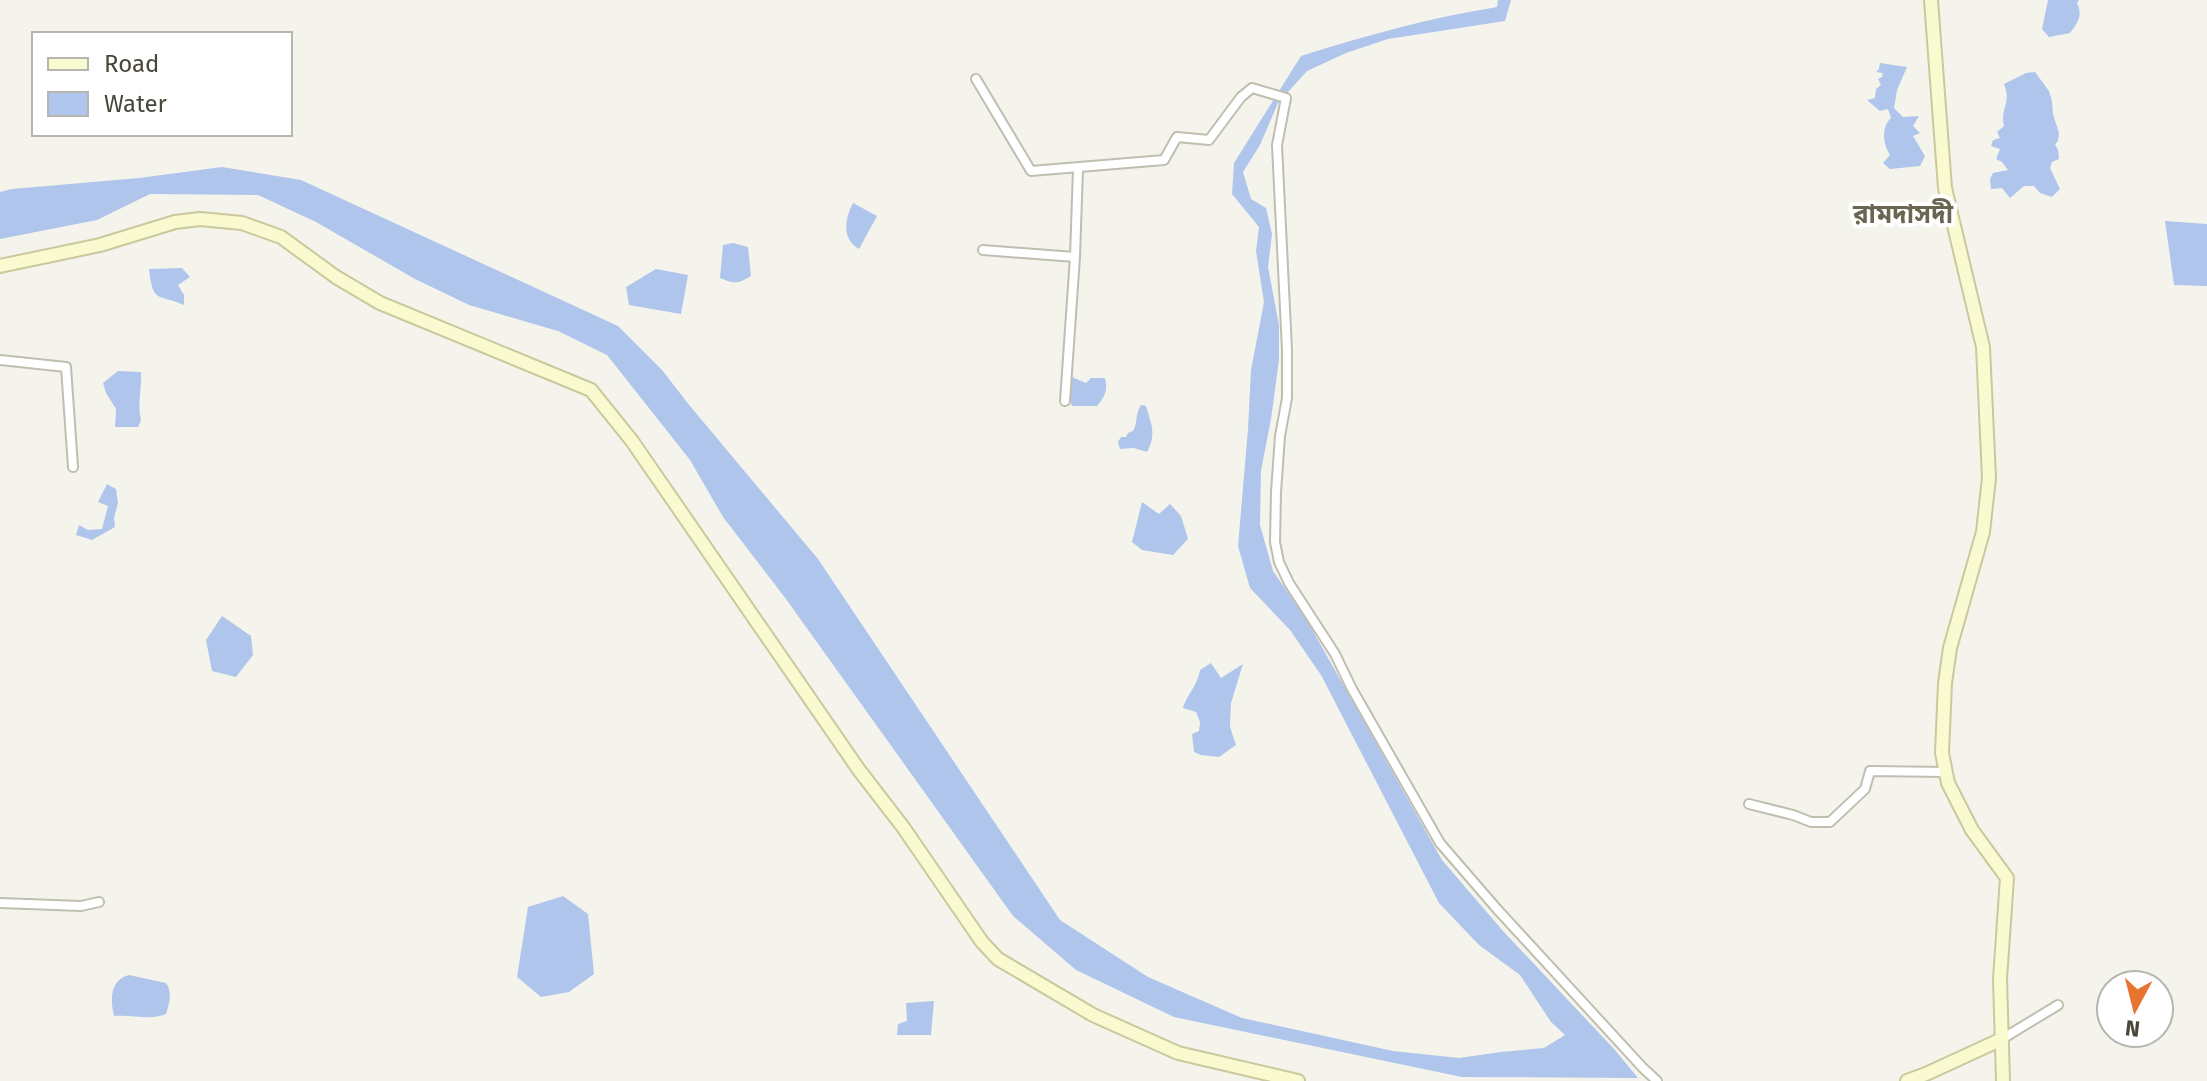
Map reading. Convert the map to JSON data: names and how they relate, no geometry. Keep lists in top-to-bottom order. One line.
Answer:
{"districts":["রামদাসদী"],"legend":["Road","Water"],"north":"bottom"}
